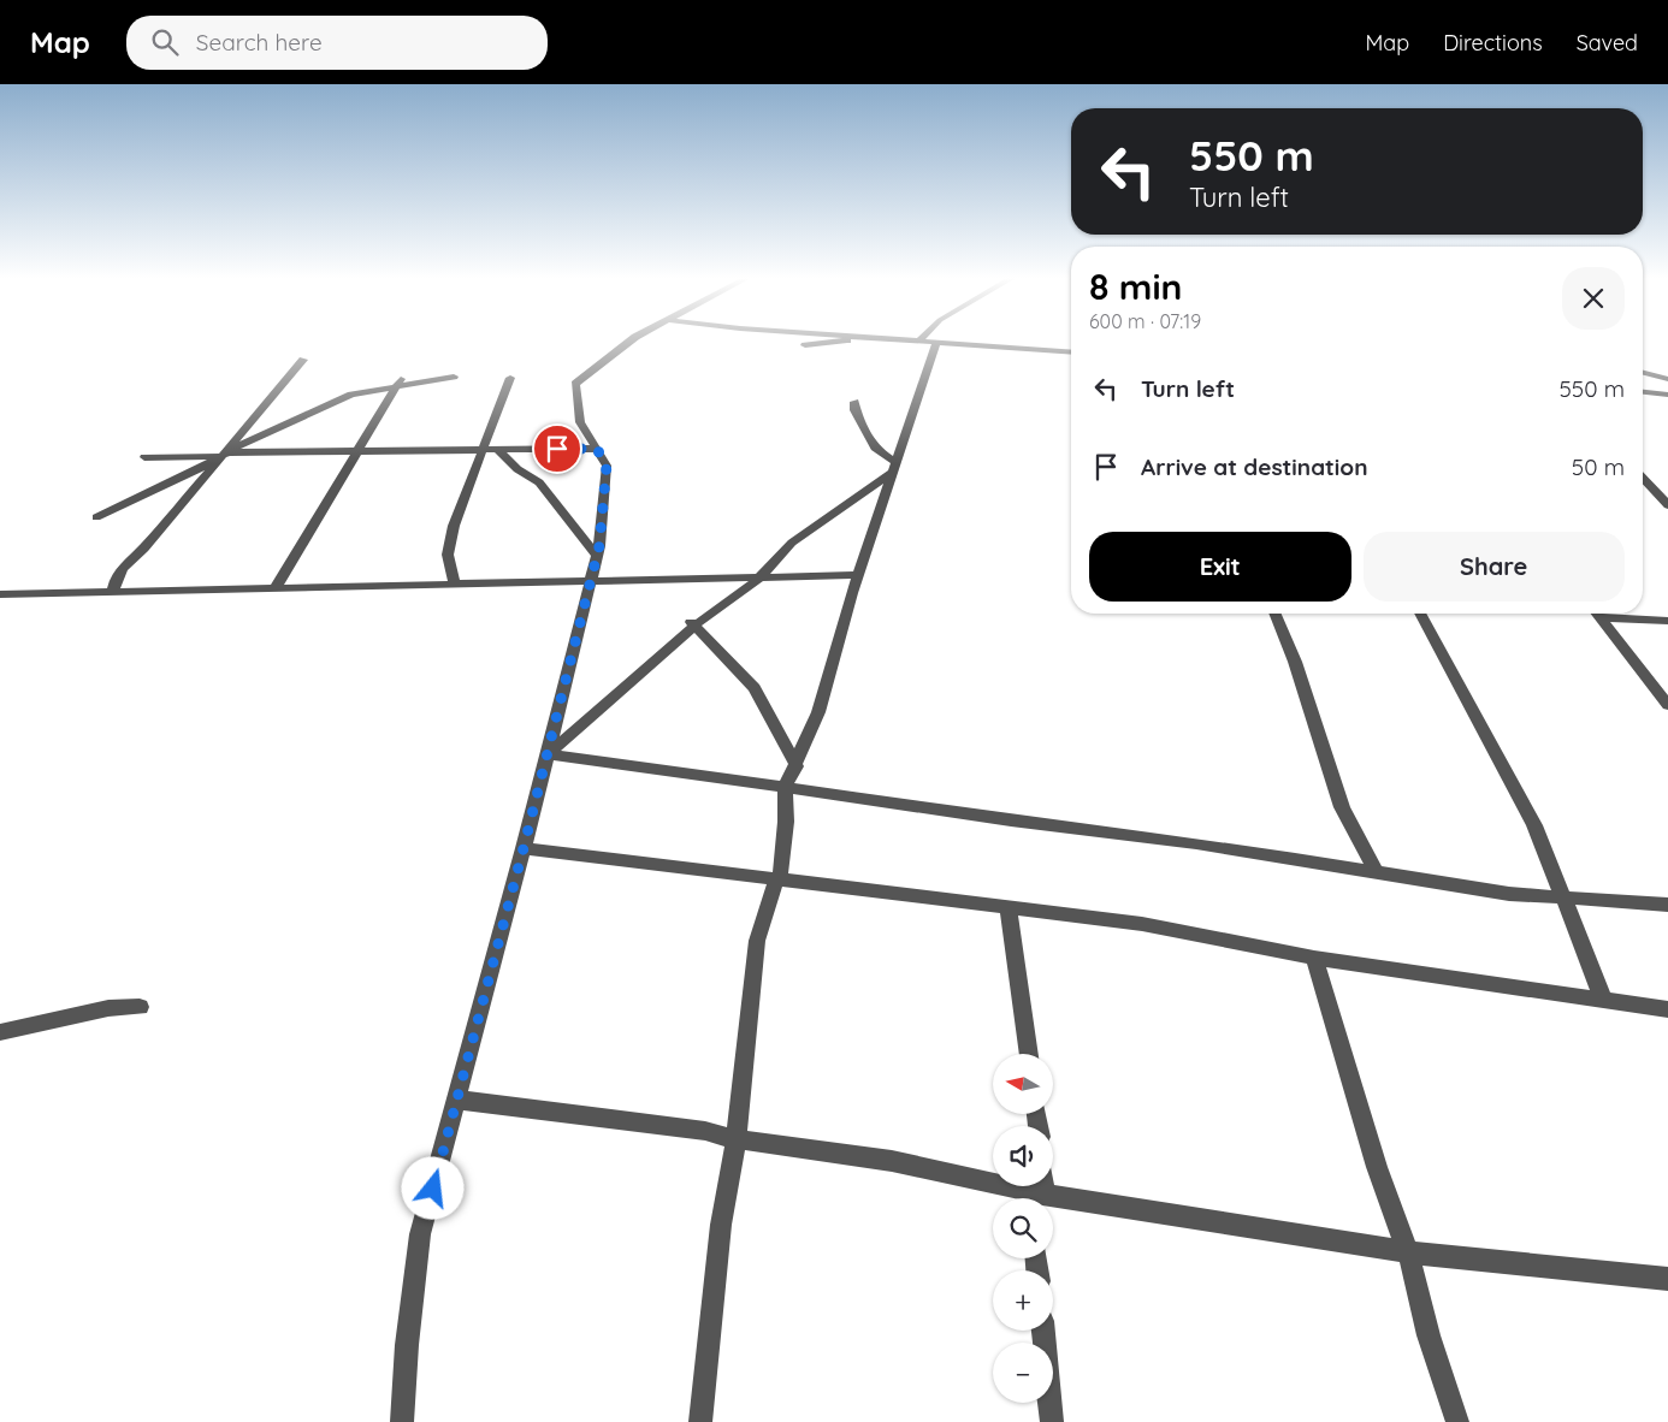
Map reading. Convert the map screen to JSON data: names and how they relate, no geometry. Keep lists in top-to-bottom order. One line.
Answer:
{"north":"left","page":{"header":"Map","search":"Search here","nav":["Map","Directions","Saved"],"turn":["550 m","Turn left"],"heading":["8 min","600 m · 07:19"],"list":[{"name":"Turn left","value":"550 m"},{"name":"Arrive at destination","value":"50 m"}],"buttons":["Exit","Share"],"map_buttons":["+","−"]}}
